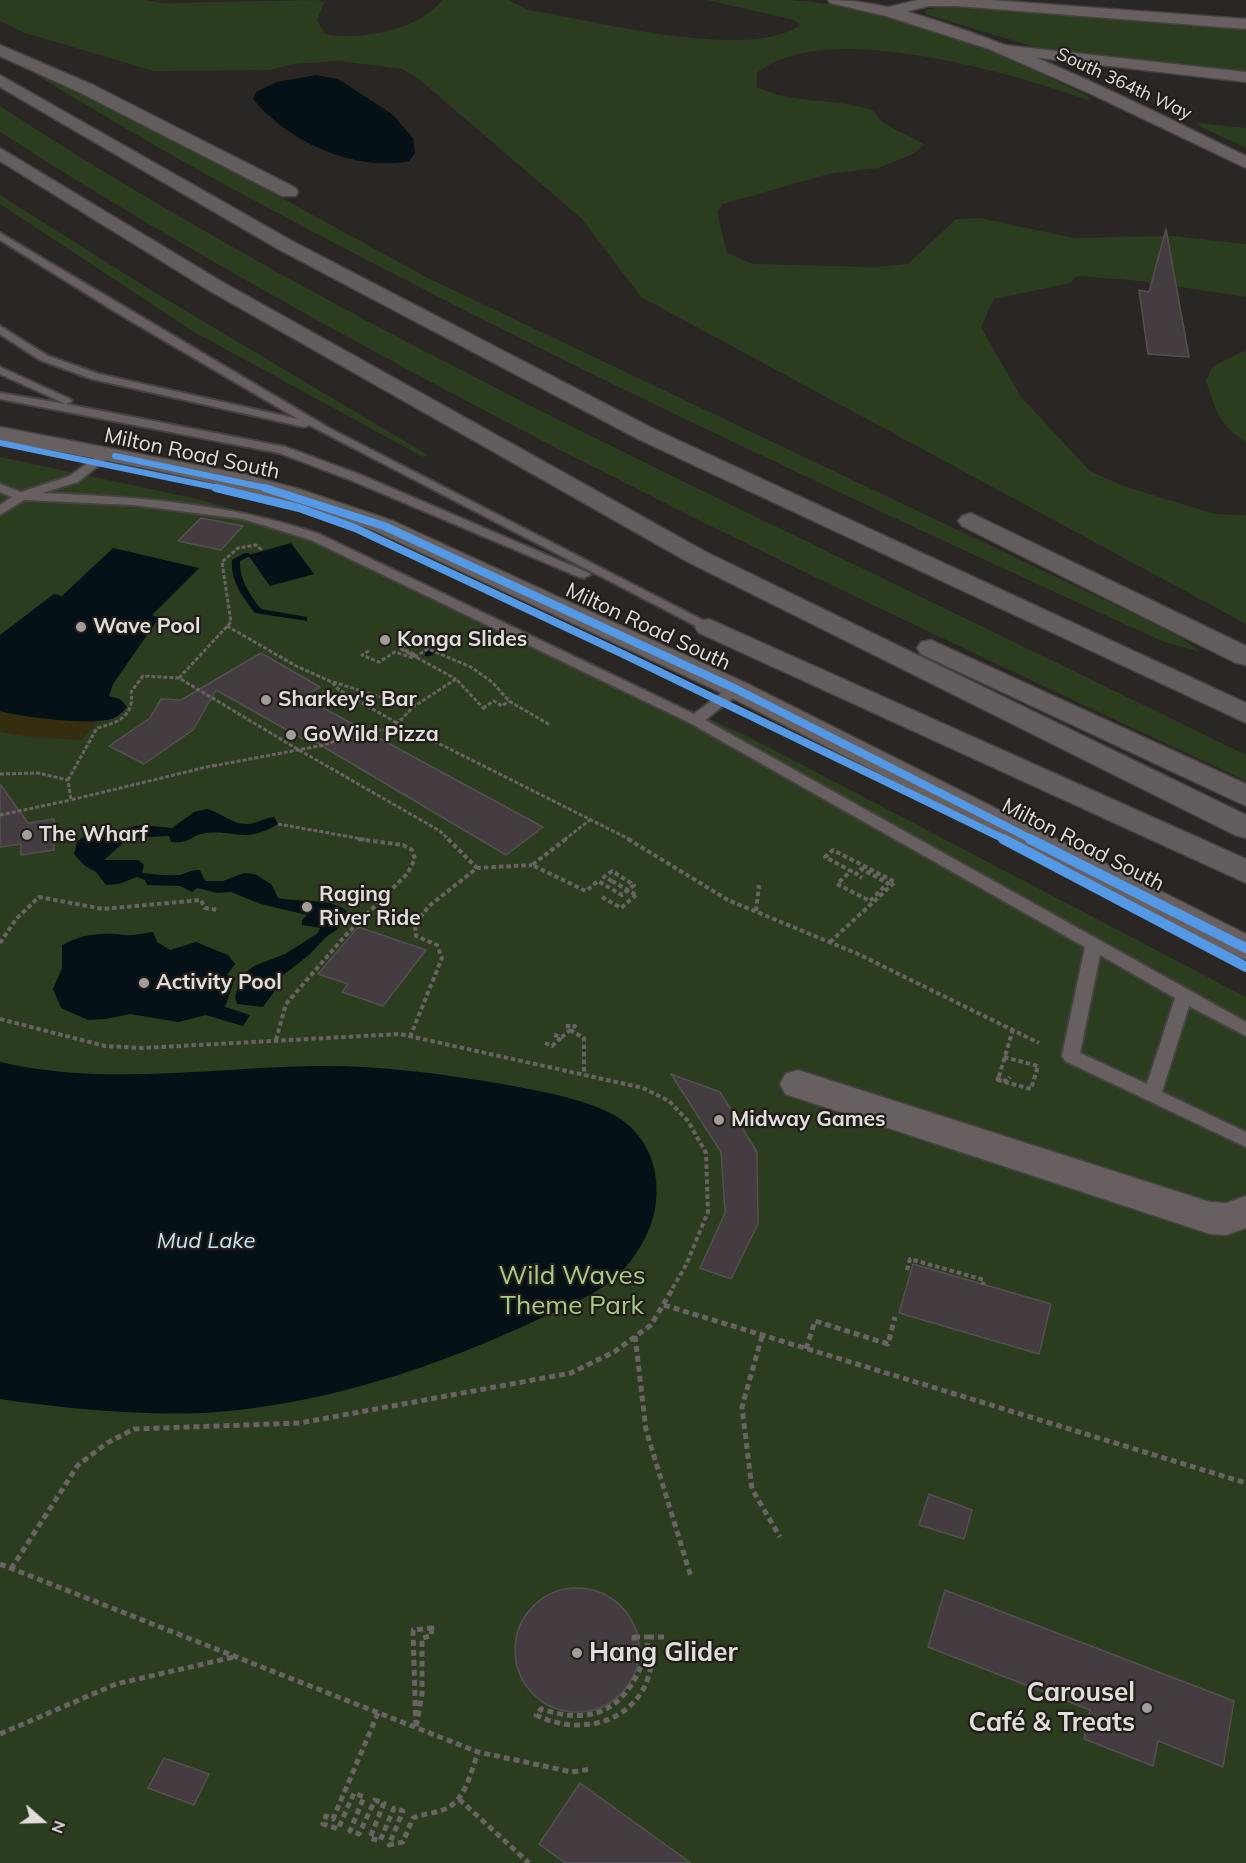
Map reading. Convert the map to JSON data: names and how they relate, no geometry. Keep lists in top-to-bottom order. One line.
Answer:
{"streets":{"street":["South 364th Way","Milton Road South"]},"water":["Mud Lake"],"parks":["Wild Waves Theme Park"],"places":["Wave Pool","Konga Slides","Sharkey's Bar","GoWild Pizza","The Wharf","Raging River Ride","Activity Pool","Midway Games","Hang Glider","Carousel Café & Treats"],"north":"right"}
